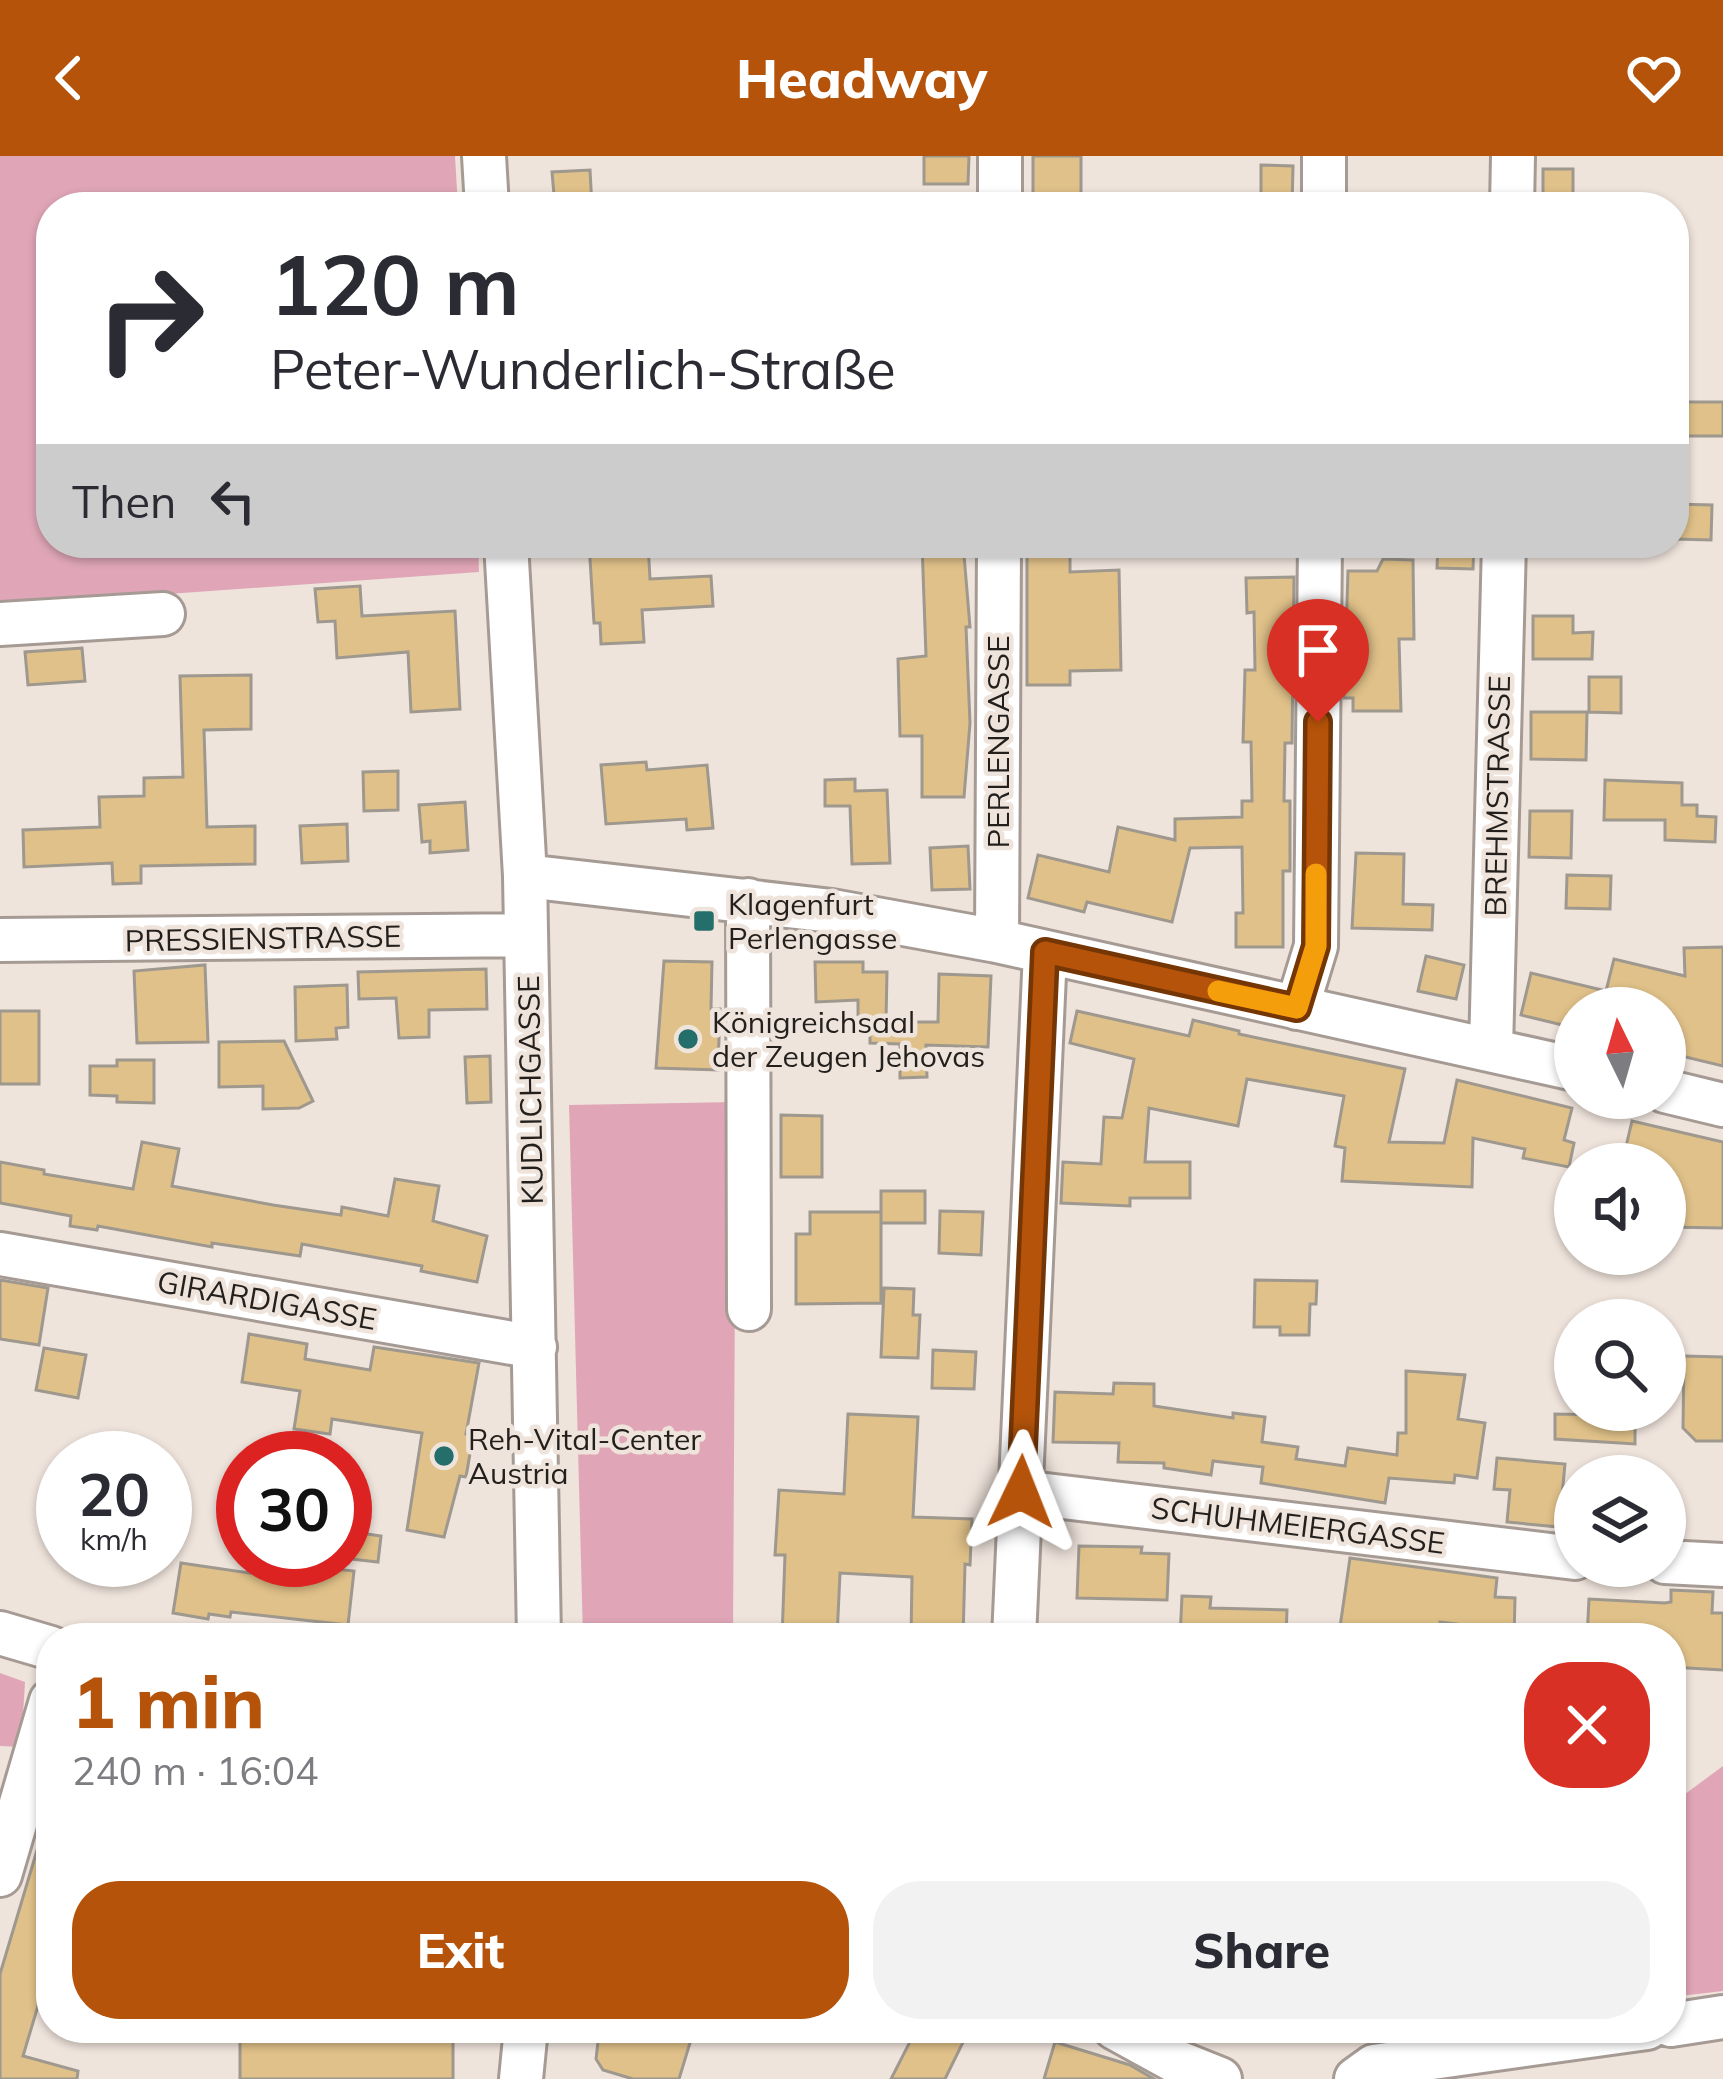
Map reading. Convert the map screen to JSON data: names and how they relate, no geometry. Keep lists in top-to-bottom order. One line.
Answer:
{"streets":{"street":["PERLENGASSE","BREHMSTRASSE","PRESSIENSTRASSE","KUDLICHGASSE","GIRARDIGASSE","SCHUHMEIERGASSE"]},"crossings":[["PRESSIENSTRASSE","KUDLICHGASSE"],["KUDLICHGASSE","GIRARDIGASSE"]],"places":{"transit":["Klagenfurt Perlengasse"],"other":["Königreichsaal der Zeugen Jehovas","Reh-Vital-Center Austria"]},"north":"top","page":{"header":"Headway","turn":["120 m","Peter-Wunderlich-Straße"],"then":"Then","speed":"20 km/h","limit":"30","heading":["1 min","240 m · 16:04"],"buttons":["Exit","Share"]}}
